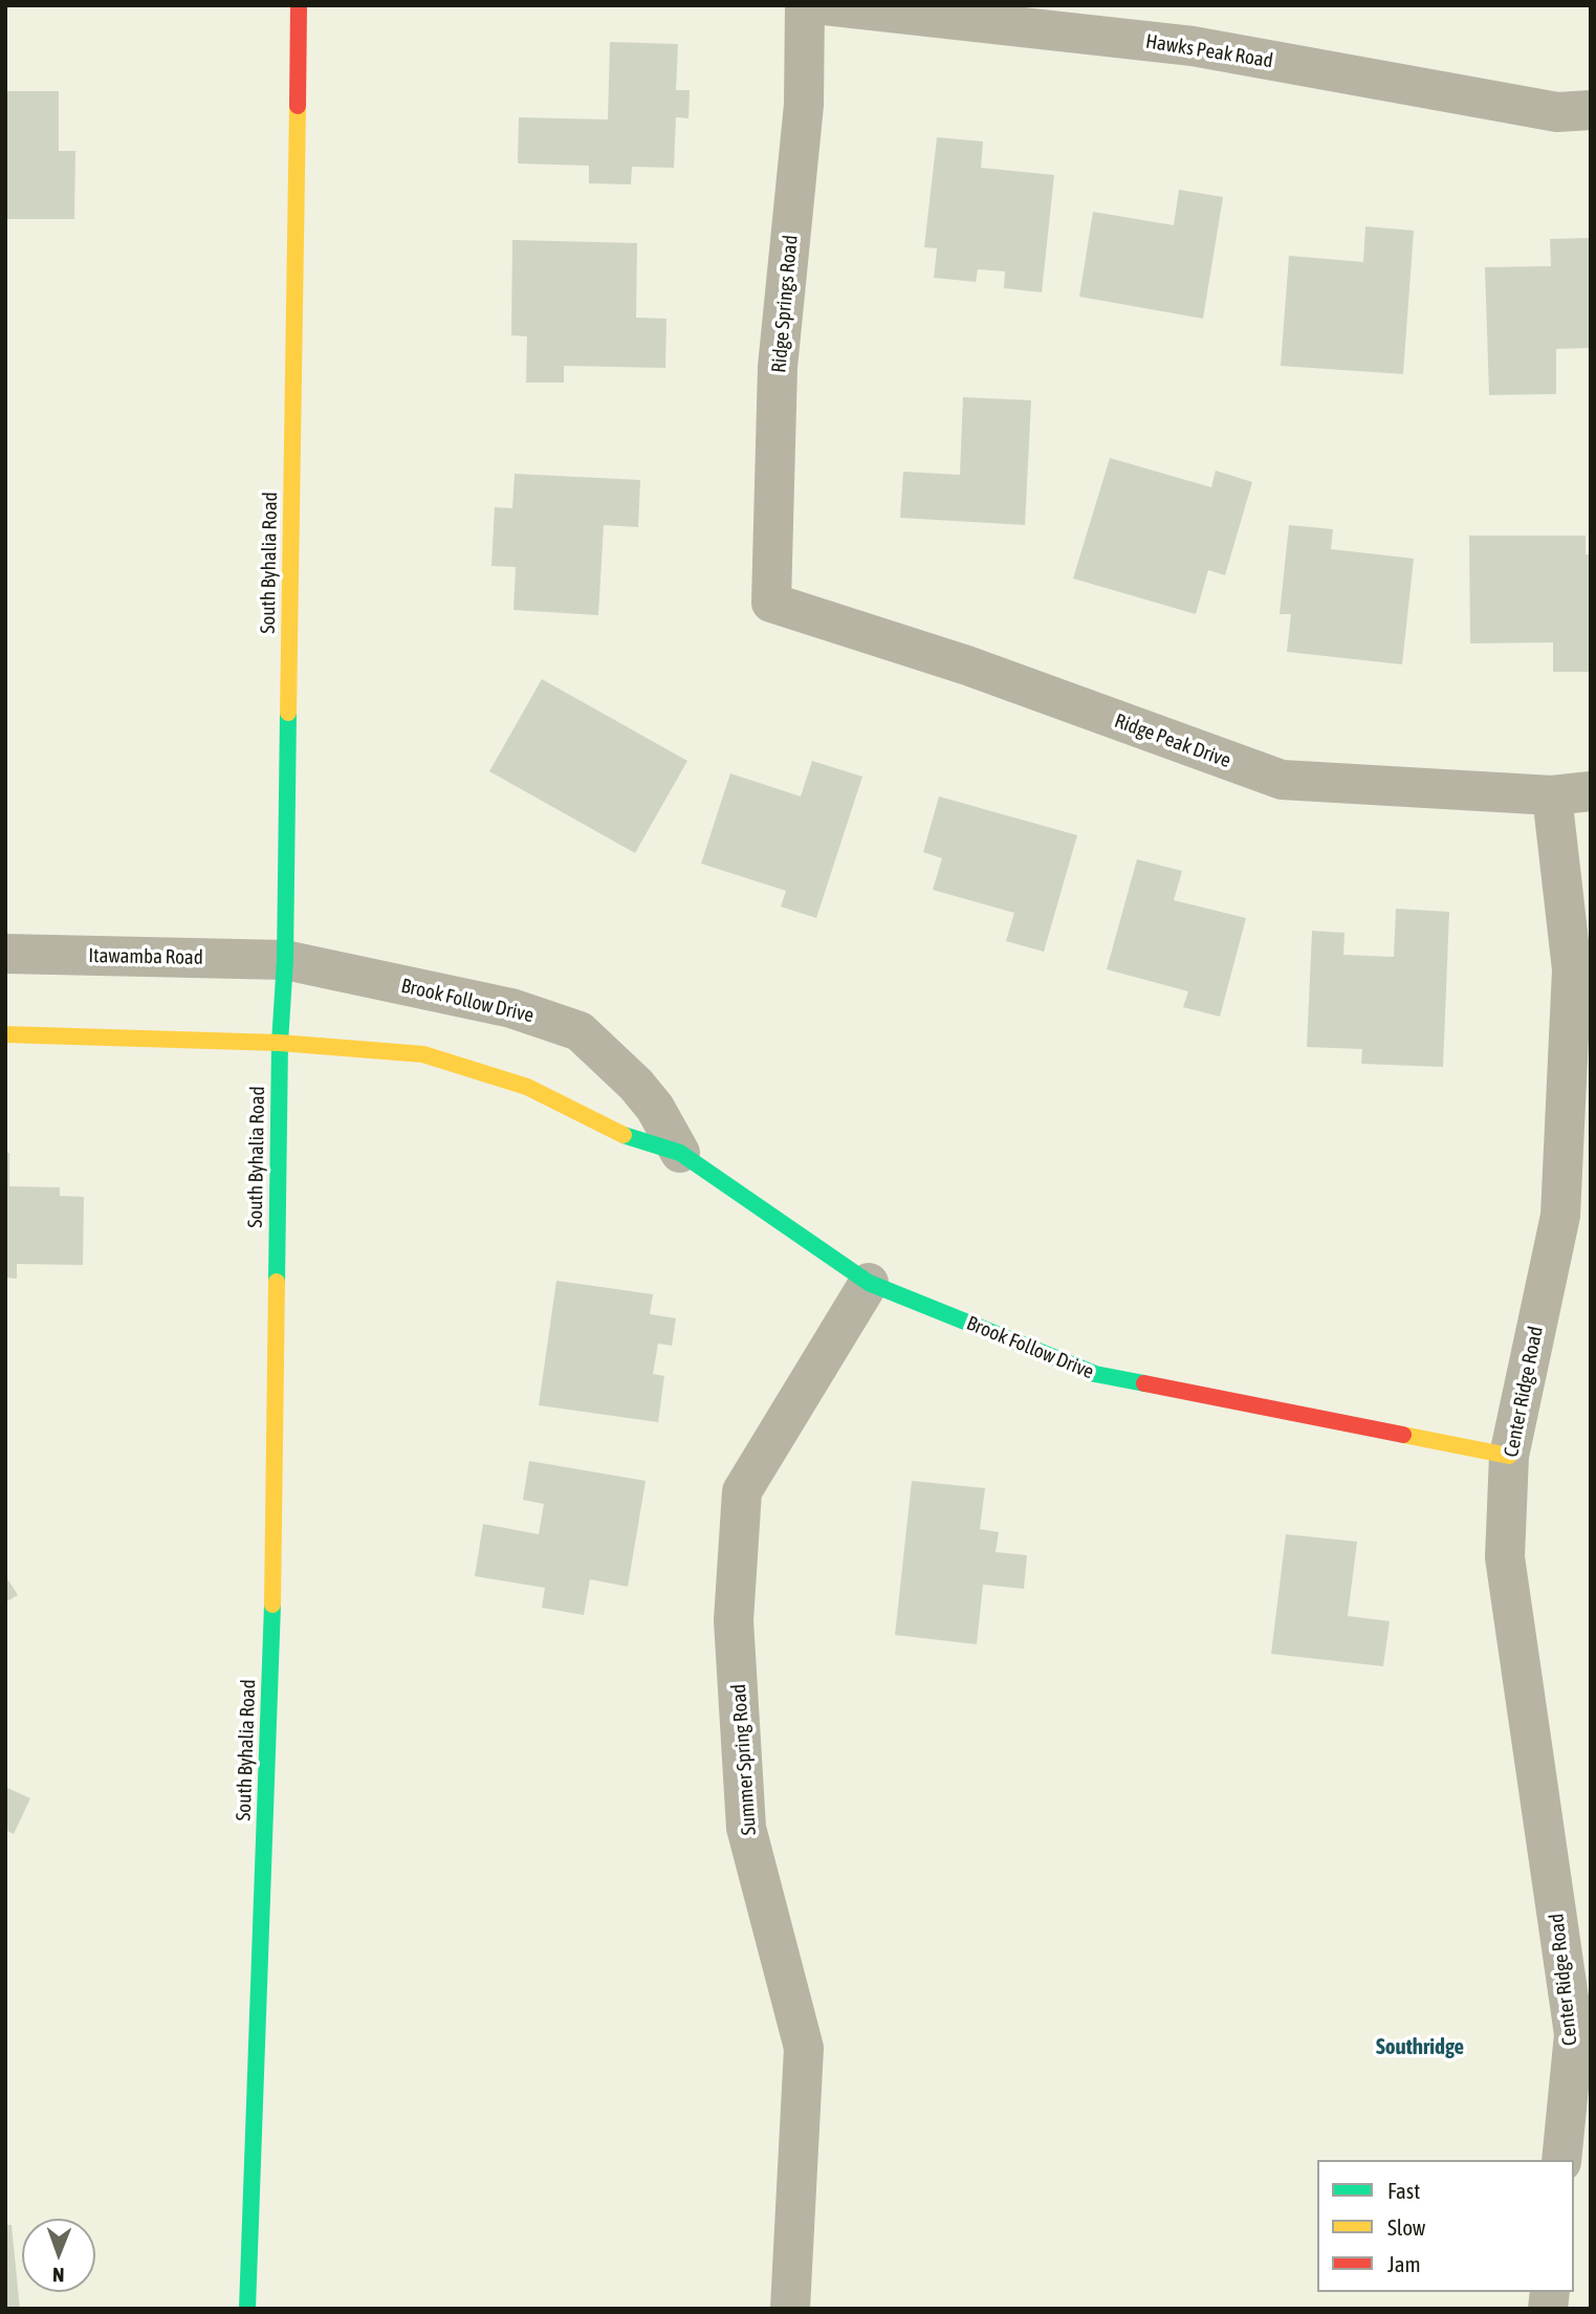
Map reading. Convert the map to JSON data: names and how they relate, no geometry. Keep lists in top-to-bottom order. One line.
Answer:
{"streets":{"main road":["South Byhalia Road","Brook Follow Drive"],"street":["Hawks Peak Road","Ridge Springs Road","Ridge Peak Drive","Itawamba Road","Center Ridge Road","Summer Spring Road"]},"crossings":[["Ridge Springs Road","Ridge Peak Drive"],["South Byhalia Road","Itawamba Road"],["South Byhalia Road","Brook Follow Drive"],["Ridge Peak Drive","Center Ridge Road"],["Itawamba Road","Brook Follow Drive"],["Brook Follow Drive","Center Ridge Road"],["Brook Follow Drive","Summer Spring Road"]],"districts":["Southridge"],"legend":["Fast","Slow","Jam"],"north":"bottom"}
